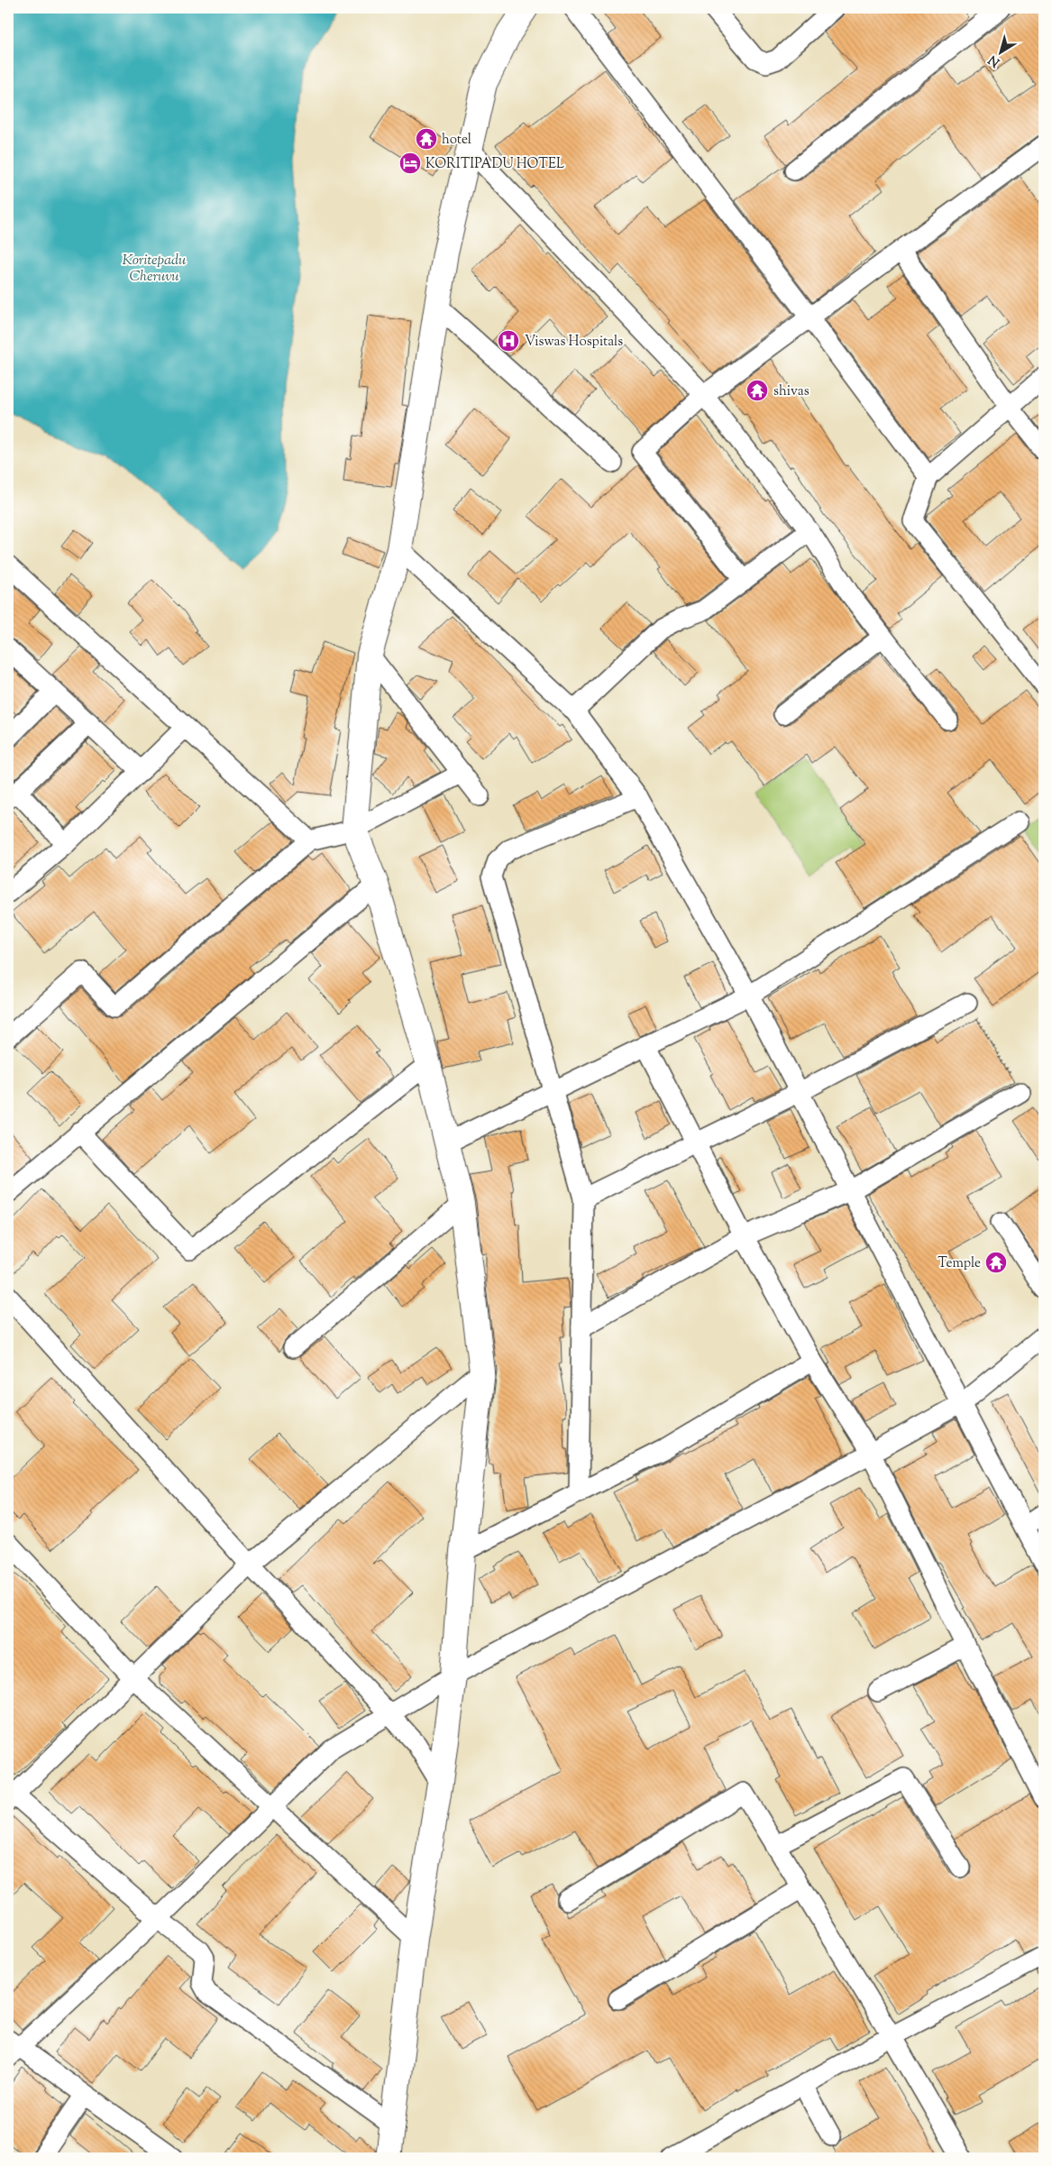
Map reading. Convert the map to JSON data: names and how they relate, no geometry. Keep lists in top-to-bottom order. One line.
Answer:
{"water":["Koritepadu Cheruvu"],"places":{"temple":["hotel","shivas","Temple"],"hotel":["KORITIPADU HOTEL"],"hospital":["Viswas Hospitals"]},"north":"bottom left"}
